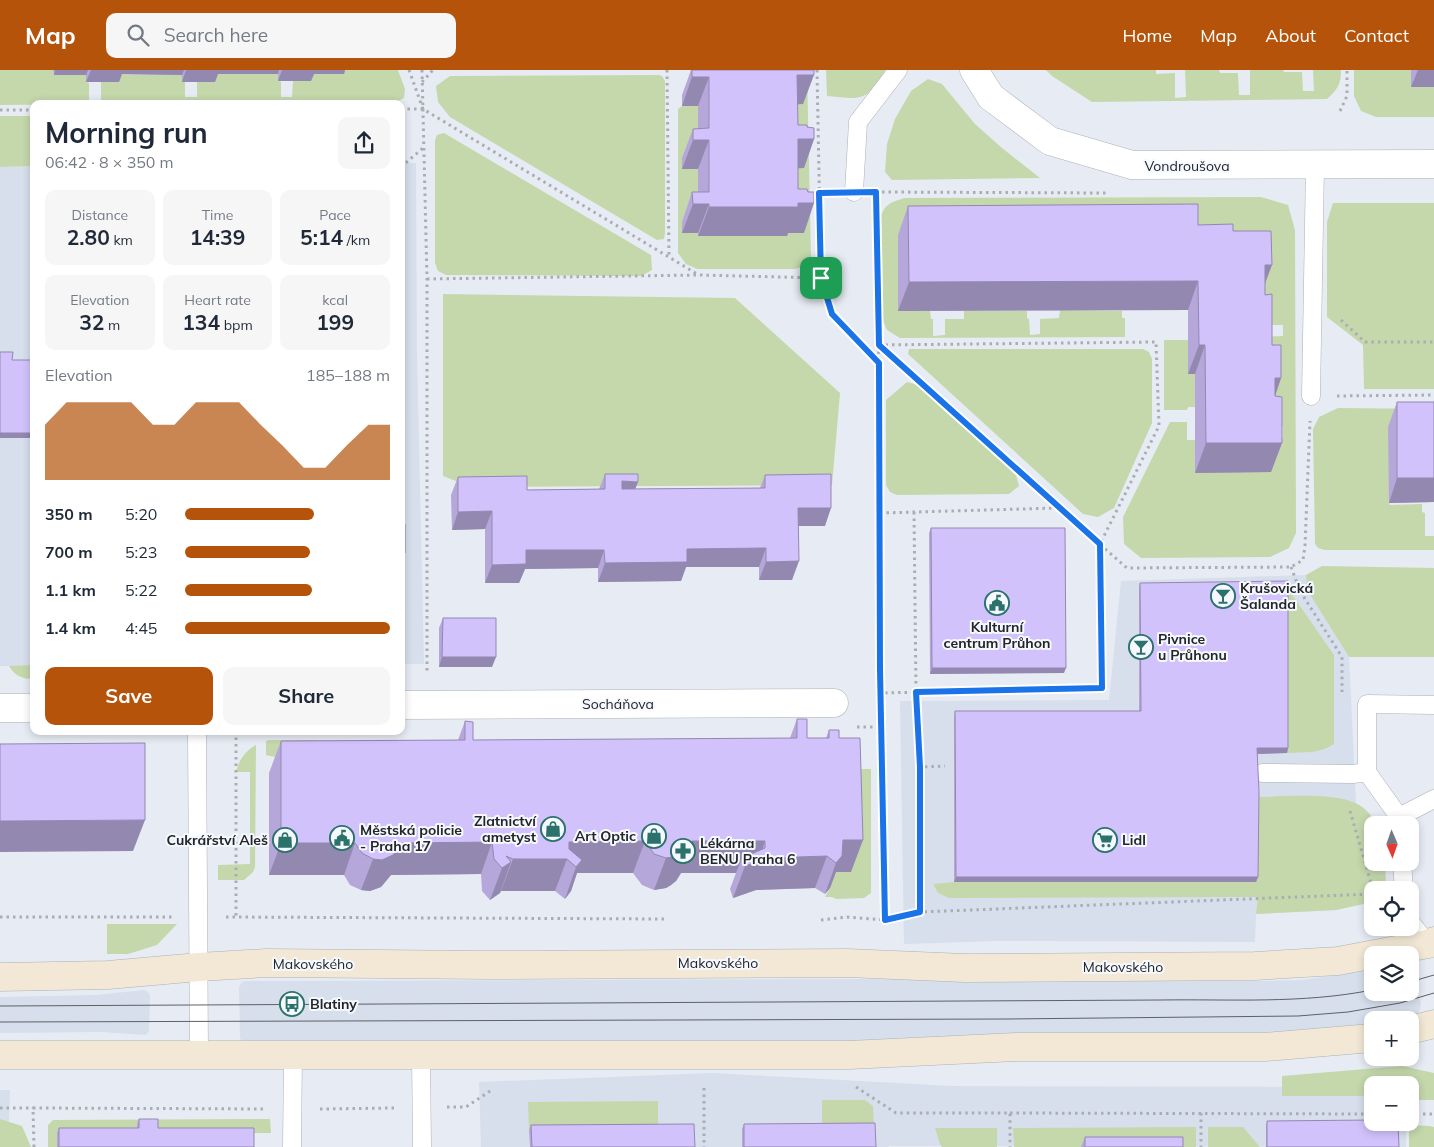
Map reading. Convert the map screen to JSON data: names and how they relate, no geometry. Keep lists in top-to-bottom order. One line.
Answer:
{"streets":{"street":["Vondroušova","Socháňova","Makovského"]},"places":{"bar":["Krušovická Šalanda","Pivnice u Průhonu"],"public building":["Kulturní centrum Průhon","Městská policie - Praha 17"],"shop":["Zlatnictví ametyst","Art Optic","Cukrářství Aleš"],"supermarket":["Lidl"],"pharmacy":["Lékárna BENU Praha 6"],"bus stop":["Blatiny"]},"north":"bottom","page":{"header":"Map","search":"Search here","nav":["Home","Map","About","Contact"],"heading":["Morning run","06:42 · 8 × 350 m"],"stats":[["Distance","2.80 km"],["Time","14:39"],["Pace","5:14 /km"],["Elevation","32 m"],["Heart rate","134 bpm"],["kcal","199"]],"chart":["Elevation","185–188 m"],"list":[{"name":"350 m","note":"5:20"},{"name":"700 m","note":"5:23"},{"name":"1.1 km","note":"5:22"},{"name":"1.4 km","note":"4:45"}],"buttons":["Save","Share"],"map_buttons":["+","−"]}}
